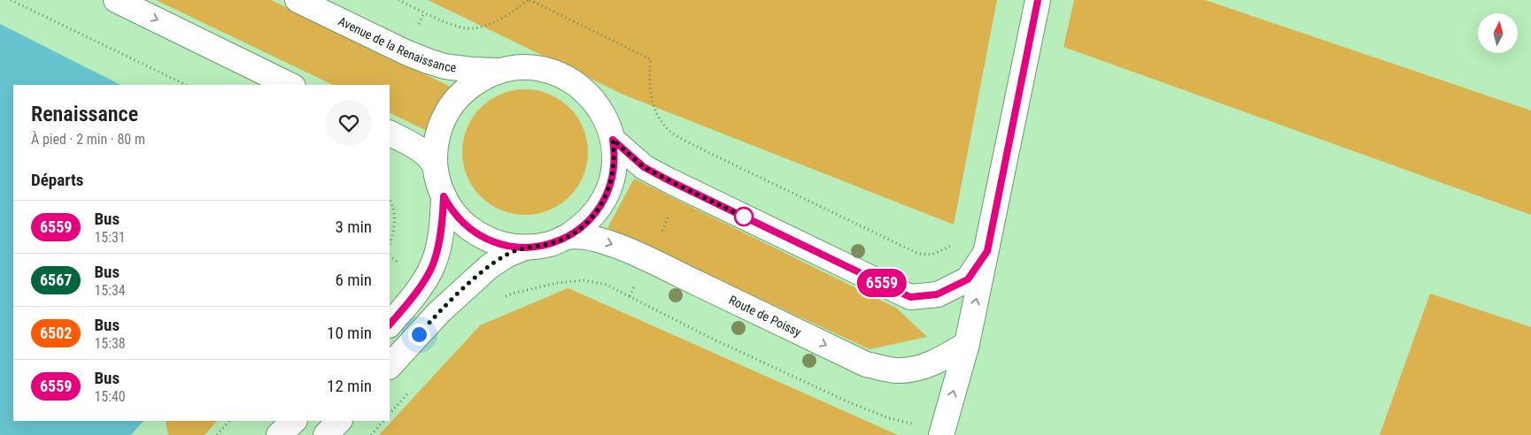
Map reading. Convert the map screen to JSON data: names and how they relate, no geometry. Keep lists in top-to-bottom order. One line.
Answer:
{"streets":{"street":["Avenue de la Renaissance","Route de Poissy"]},"one_way":["Route de Poissy"],"lines":["bus line 6559"],"north":"top","page":{"on_map":"6559","heading":[["Renaissance","À pied · 2 min · 80 m"],"Départs"],"list":[{"mark":"6559","name":"Bus","note":"15:31","value":"3 min"},{"mark":"6567","name":"Bus","note":"15:34","value":"6 min"},{"mark":"6502","name":"Bus","note":"15:38","value":"10 min"},{"mark":"6559","name":"Bus","note":"15:40","value":"12 min"}]}}
